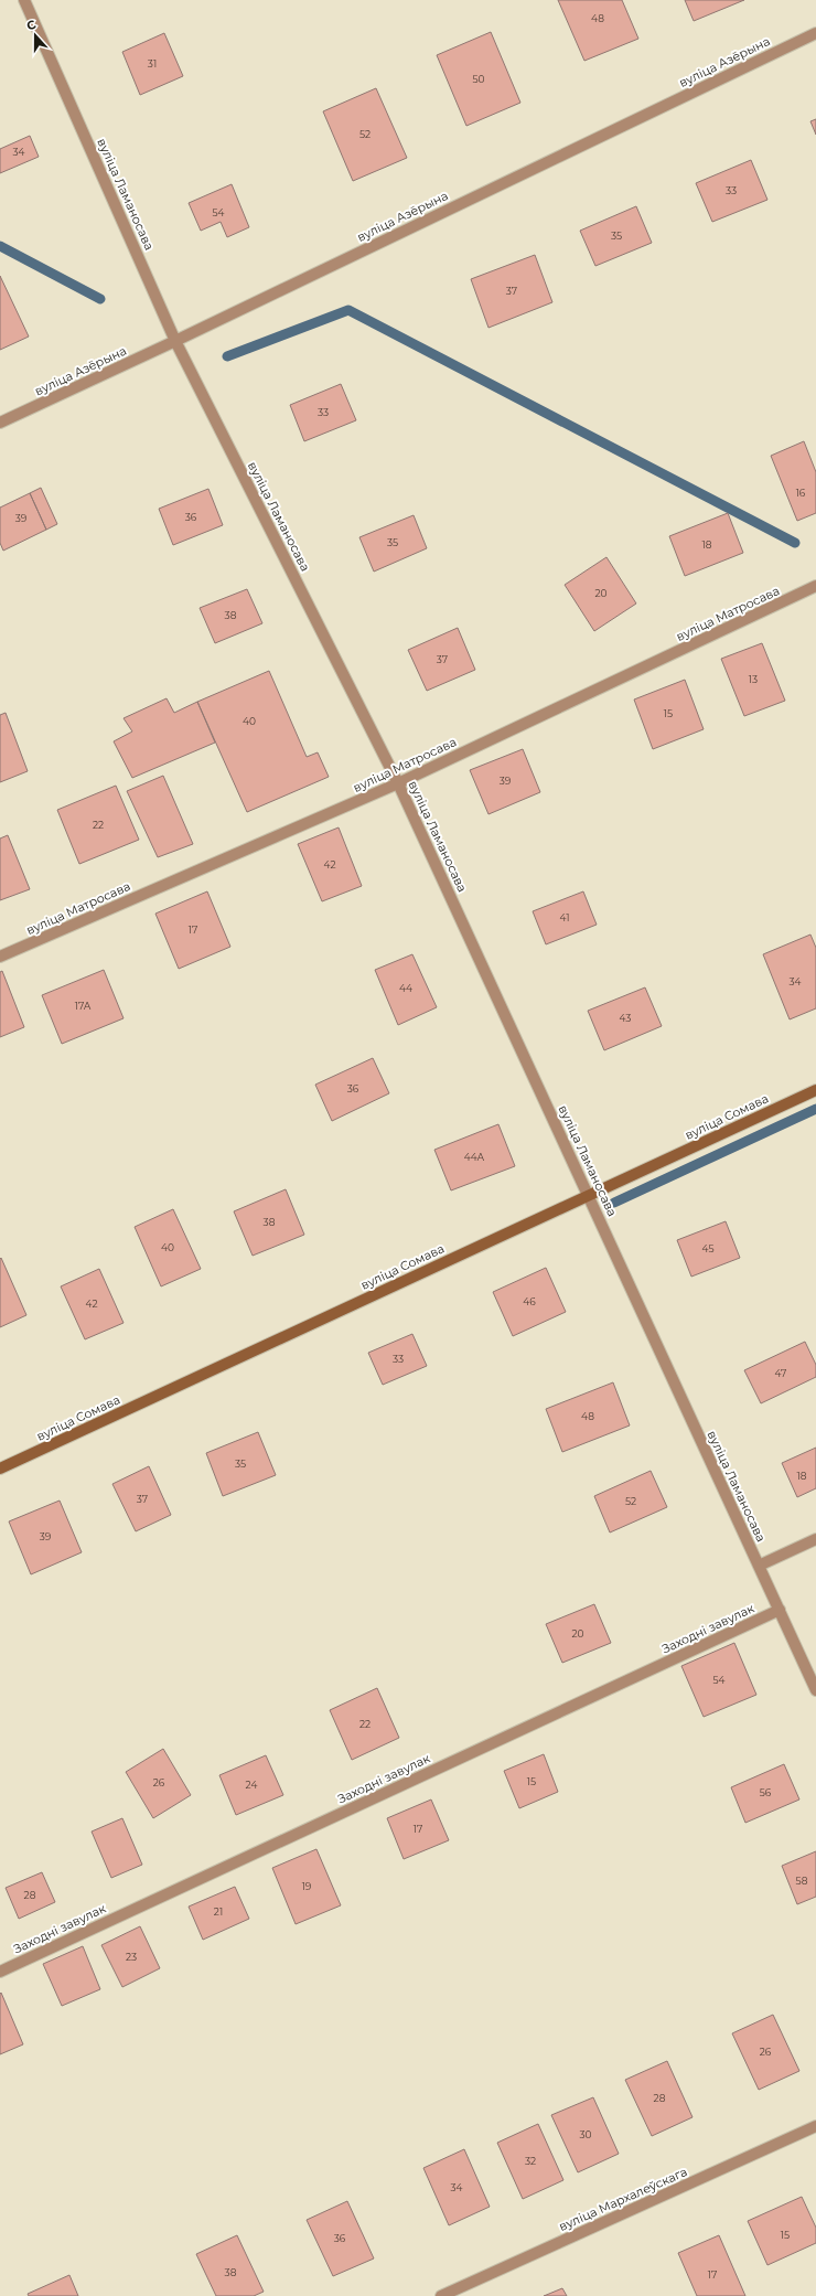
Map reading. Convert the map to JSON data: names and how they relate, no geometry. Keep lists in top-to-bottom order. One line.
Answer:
{"streets":{"street":["вуліца Азёрына","вуліца Ламаносава","вуліца Матросава","вуліца Сомава","Заходні завулак","вуліца Мархалеўскага"]},"crossings":[["вуліца Азёрына","вуліца Ламаносава"],["вуліца Ламаносава","вуліца Матросава"],["вуліца Ламаносава","вуліца Сомава"],["вуліца Ламаносава","Заходні завулак"]],"house_numbers":["48","31","50","52","34","33","54","35","37","33","16","36","39","35","18","20","38","37","13","15","40","39","22","42","41","17","34","44","17А","43","36","44А","38","40","45","46","42","33","47","48","35","18","37","52","39","20","54","22","15","26","24","56","17","58","19","28","21","23","26","28","30","32","34","15","36","38","17"],"north":"top"}
